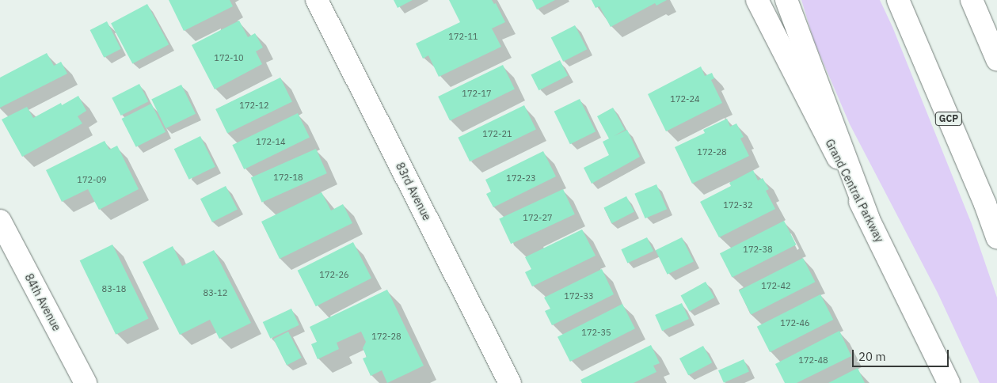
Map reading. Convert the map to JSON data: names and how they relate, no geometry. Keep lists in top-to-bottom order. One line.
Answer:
{"streets":{"main road":["GCP","Grand Central Parkway","83rd Avenue","84th Avenue"]},"house_numbers":["172-11","172-10","172-17","172-24","172-12","172-21","172-14","172-28","172-18","172-23","172-09","172-32","172-27","172-38","172-26","172-42","83-18","83-12","172-33","172-46","172-35","172-28","172-48"],"scale_bar":"20 m"}
